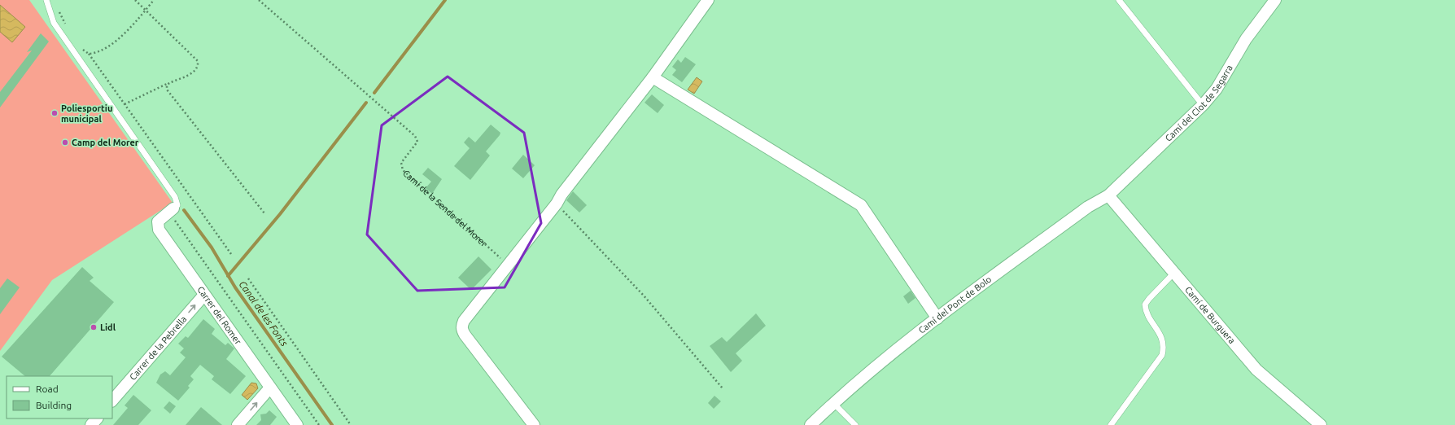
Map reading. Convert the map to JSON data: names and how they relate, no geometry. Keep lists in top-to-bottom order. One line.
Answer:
{"streets":{"street":["Camí del Clot de Segarra","Camí del Pont de Bolo","Camí de Burguera","Carrer del Romer","Carrer de la Pebrella"],"path":["Camí de la Senda del Morer"]},"crossings":[["Camí del Clot de Segarra","Camí del Pont de Bolo"],["Camí del Clot de Segarra","Camí de Burguera"],["Camí del Pont de Bolo","Camí de Burguera"],["Carrer del Romer","Carrer de la Pebrella"]],"one_way":["Carrer de la Pebrella"],"water":["Canal de les Fonts"],"places":["Poliesportiu municipal","Camp del Morer","Lidl"],"legend":["Road","Building"]}
